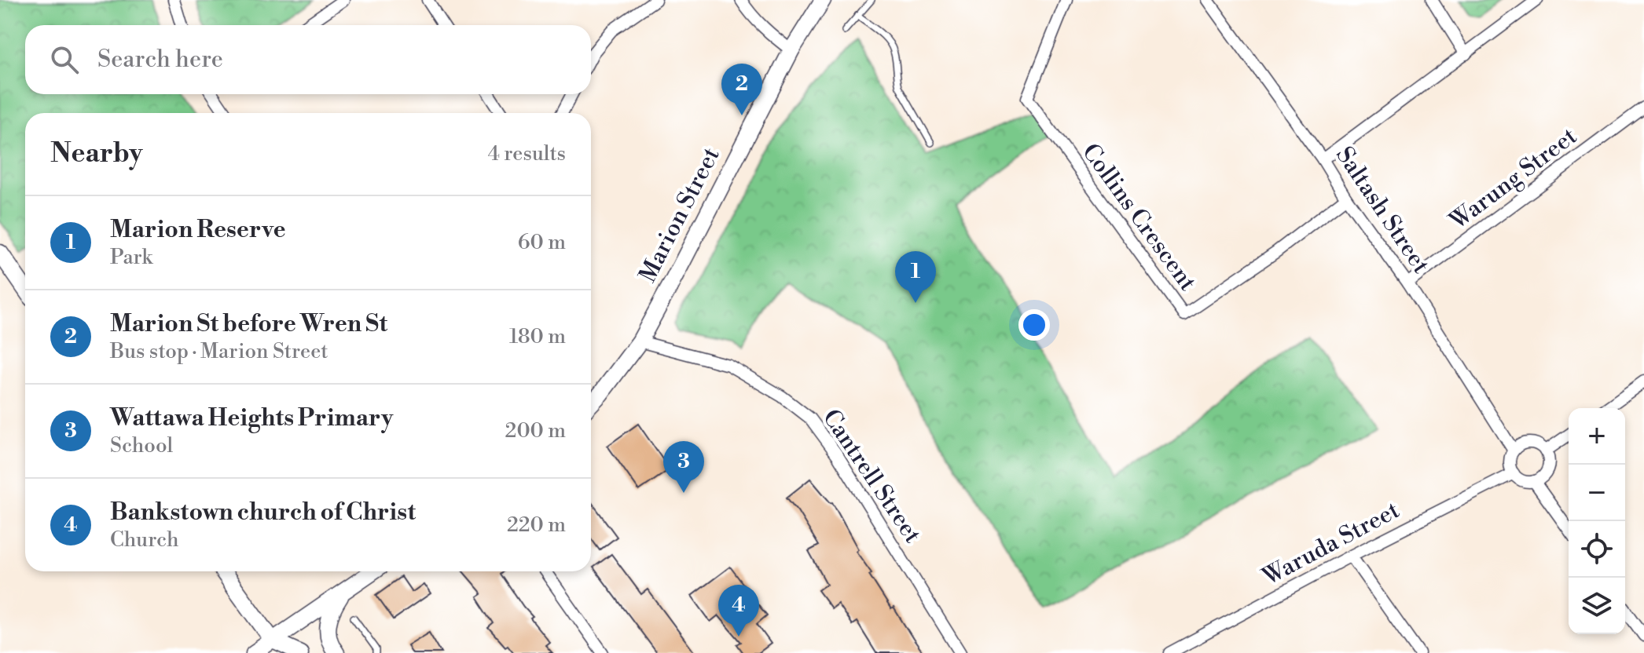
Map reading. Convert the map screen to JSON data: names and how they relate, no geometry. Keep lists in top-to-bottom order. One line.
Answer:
{"streets":{"main road":["Marion Street"],"street":["Warung Street","Saltash Street","Collins Crescent","Cantrell Street","Waruda Street"]},"crossings":[["Warung Street","Saltash Street"],["Saltash Street","Collins Crescent"],["Saltash Street","Waruda Street"],["Marion Street","Cantrell Street"]],"page":{"search":"Search here","pins":["2","1","3","4"],"heading":["Nearby","4 results"],"list":[{"mark":"1","name":"Marion Reserve","note":"Park","value":"60 m"},{"mark":"2","name":"Marion St before Wren St","note":"Bus stop · Marion Street","value":"180 m"},{"mark":"3","name":"Wattawa Heights Primary","note":"School","value":"200 m"},{"mark":"4","name":"Bankstown church of Christ","note":"Church","value":"220 m"}],"map_buttons":["+","−"]}}
